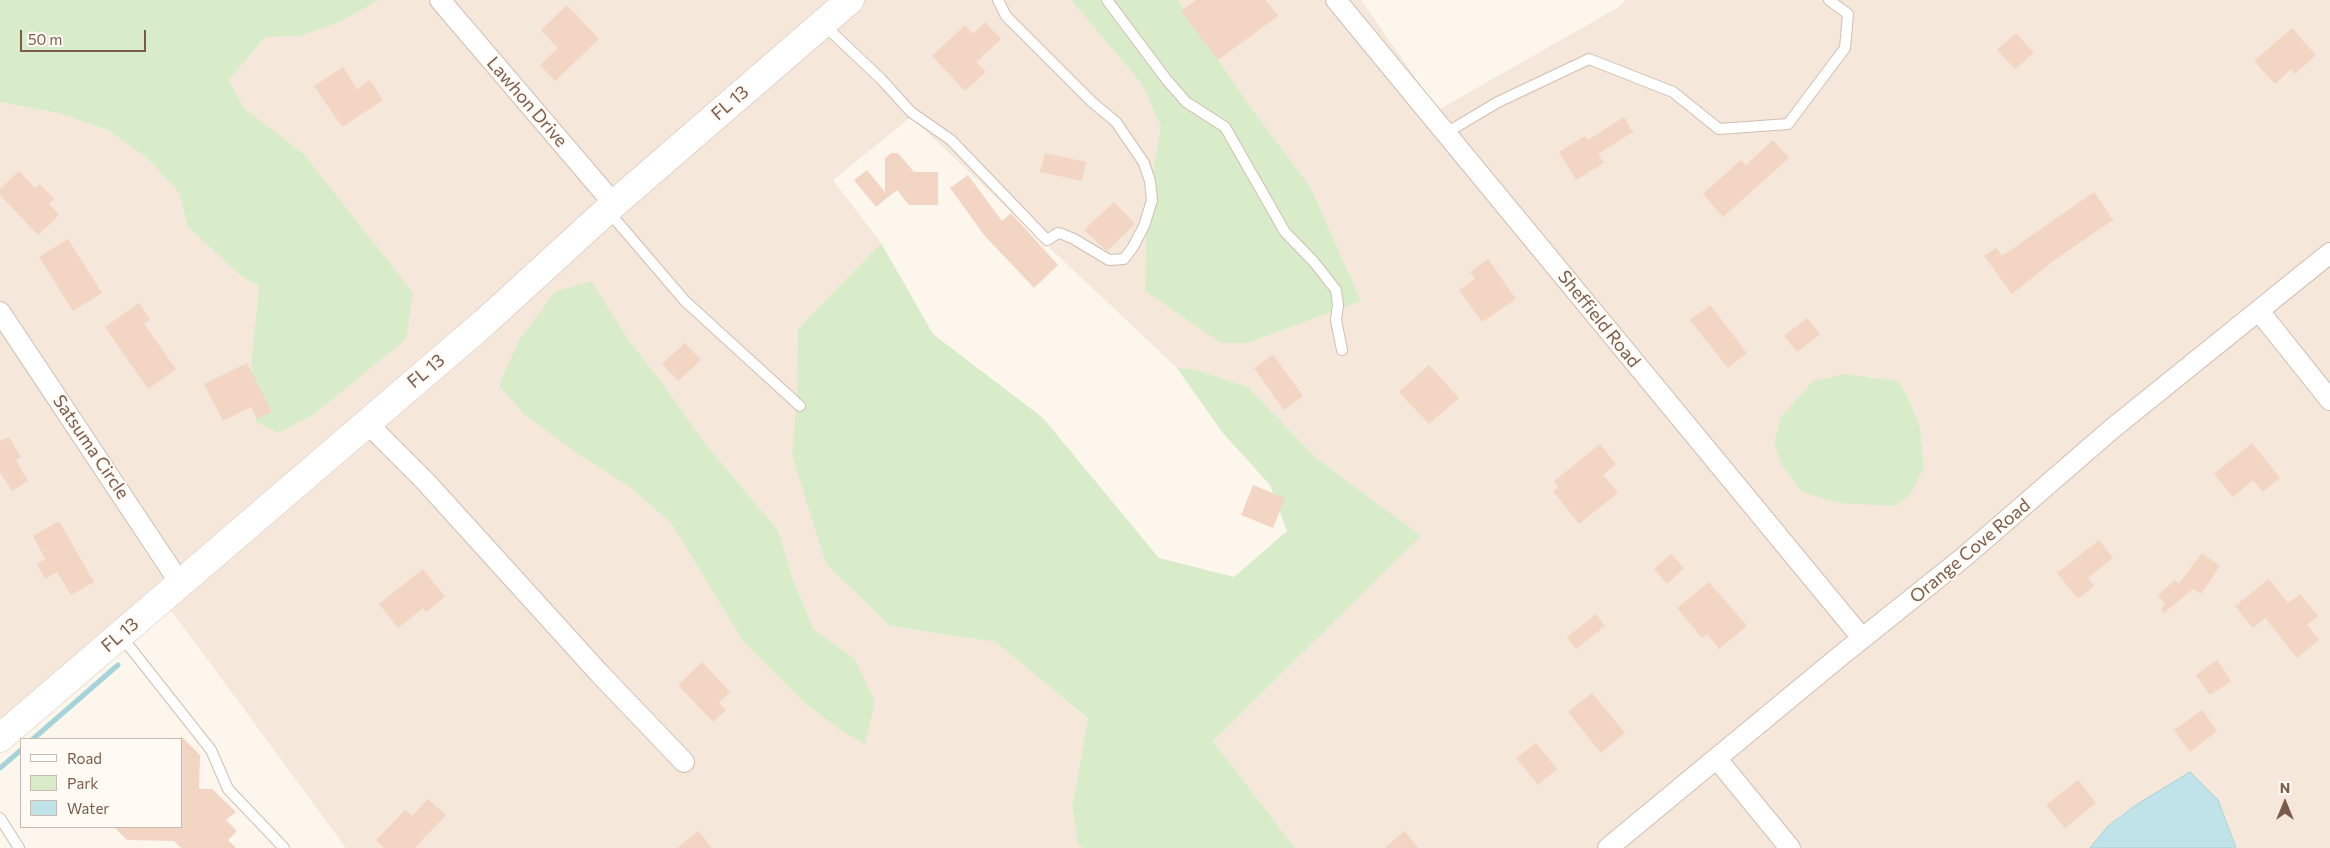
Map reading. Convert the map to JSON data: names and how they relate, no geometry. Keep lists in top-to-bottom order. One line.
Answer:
{"streets":{"main road":["FL 13"],"street":["Lawhon Drive","Sheffield Road","Satsuma Circle","Orange Cove Road"]},"crossings":[["Lawhon Drive","FL 13"],["FL 13","Satsuma Circle"],["Sheffield Road","Orange Cove Road"]],"legend":["Road","Park","Water"],"scale_bar":"50 m","north":"top"}
